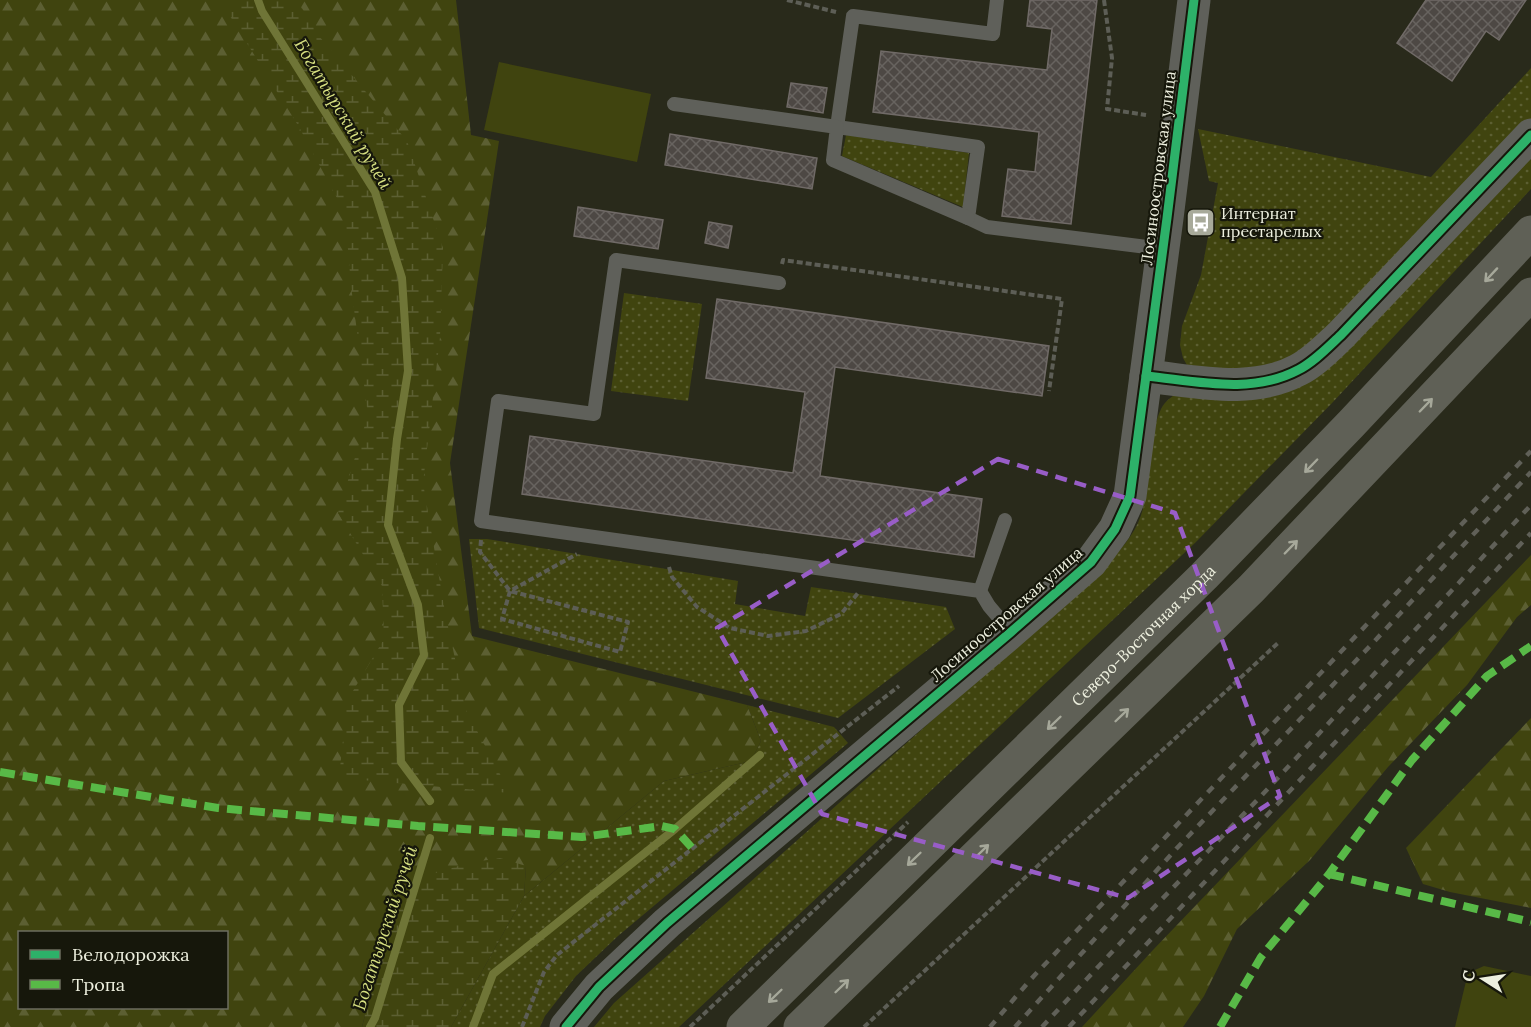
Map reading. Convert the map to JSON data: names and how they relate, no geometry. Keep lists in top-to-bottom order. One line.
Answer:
{"streets":{"main road":["Северо-Восточная хорда"],"street":["Лосиноостровская улица"]},"water":["Богатырский ручей"],"places":{"bus stop":["Интернат престарелых"]},"legend":["Велодорожка","Тропа"],"north":"left"}
